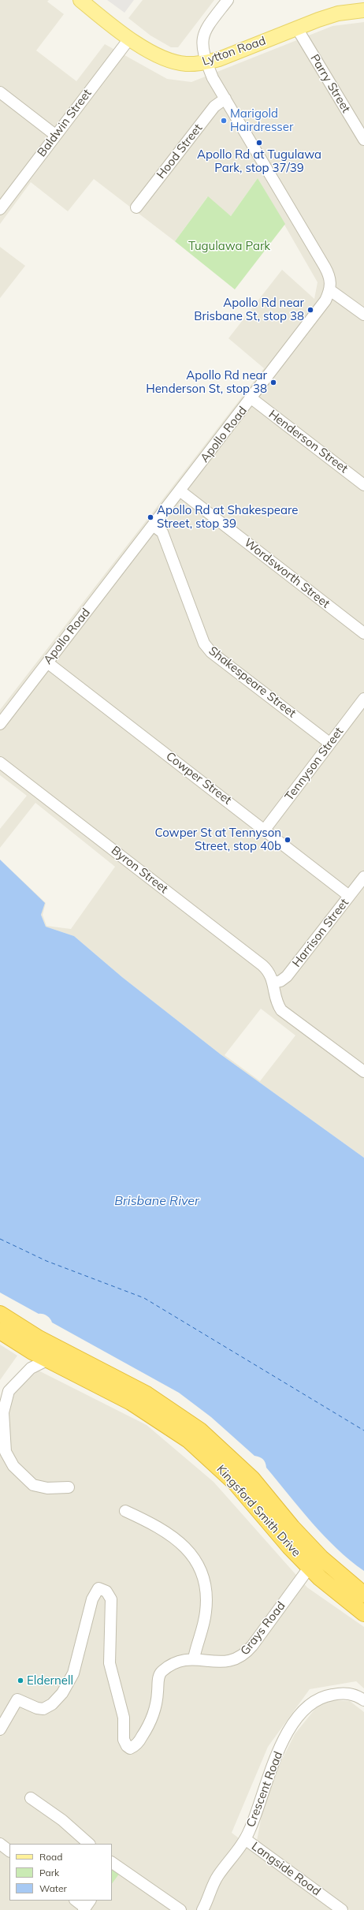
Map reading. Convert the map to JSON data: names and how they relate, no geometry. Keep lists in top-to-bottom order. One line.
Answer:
{"streets":{"highway":["Kingsford Smith Drive"],"main road":["Lytton Road"],"street":["Parry Street","Baldwin Street","Hood Street","Apollo Road","Henderson Street","Wordsworth Street","Shakespeare Street","Tennyson Street","Cowper Street","Byron Street","Harrison Street","Grays Road","Crescent Road","Langside Road"]},"crossings":[["Lytton Road","Parry Street"],["Lytton Road","Baldwin Street"],["Apollo Road","Henderson Street"],["Apollo Road","Wordsworth Street"],["Apollo Road","Shakespeare Street"],["Apollo Road","Cowper Street"],["Shakespeare Street","Tennyson Street"],["Tennyson Street","Cowper Street"],["Cowper Street","Harrison Street"],["Byron Street","Harrison Street"],["Kingsford Smith Drive","Grays Road"],["Crescent Road","Langside Road"]],"water":["Brisbane River"],"parks":["Tugulawa Park"],"places":["Marigold Hairdresser","Apollo Rd at Tugulawa Park, stop 37/39","Apollo Rd near Brisbane St, stop 38","Apollo Rd near Henderson St, stop 38","Apollo Rd at Shakespeare Street, stop 39","Cowper St at Tennyson Street, stop 40b","Eldernell"],"legend":["Road","Park","Water"]}
